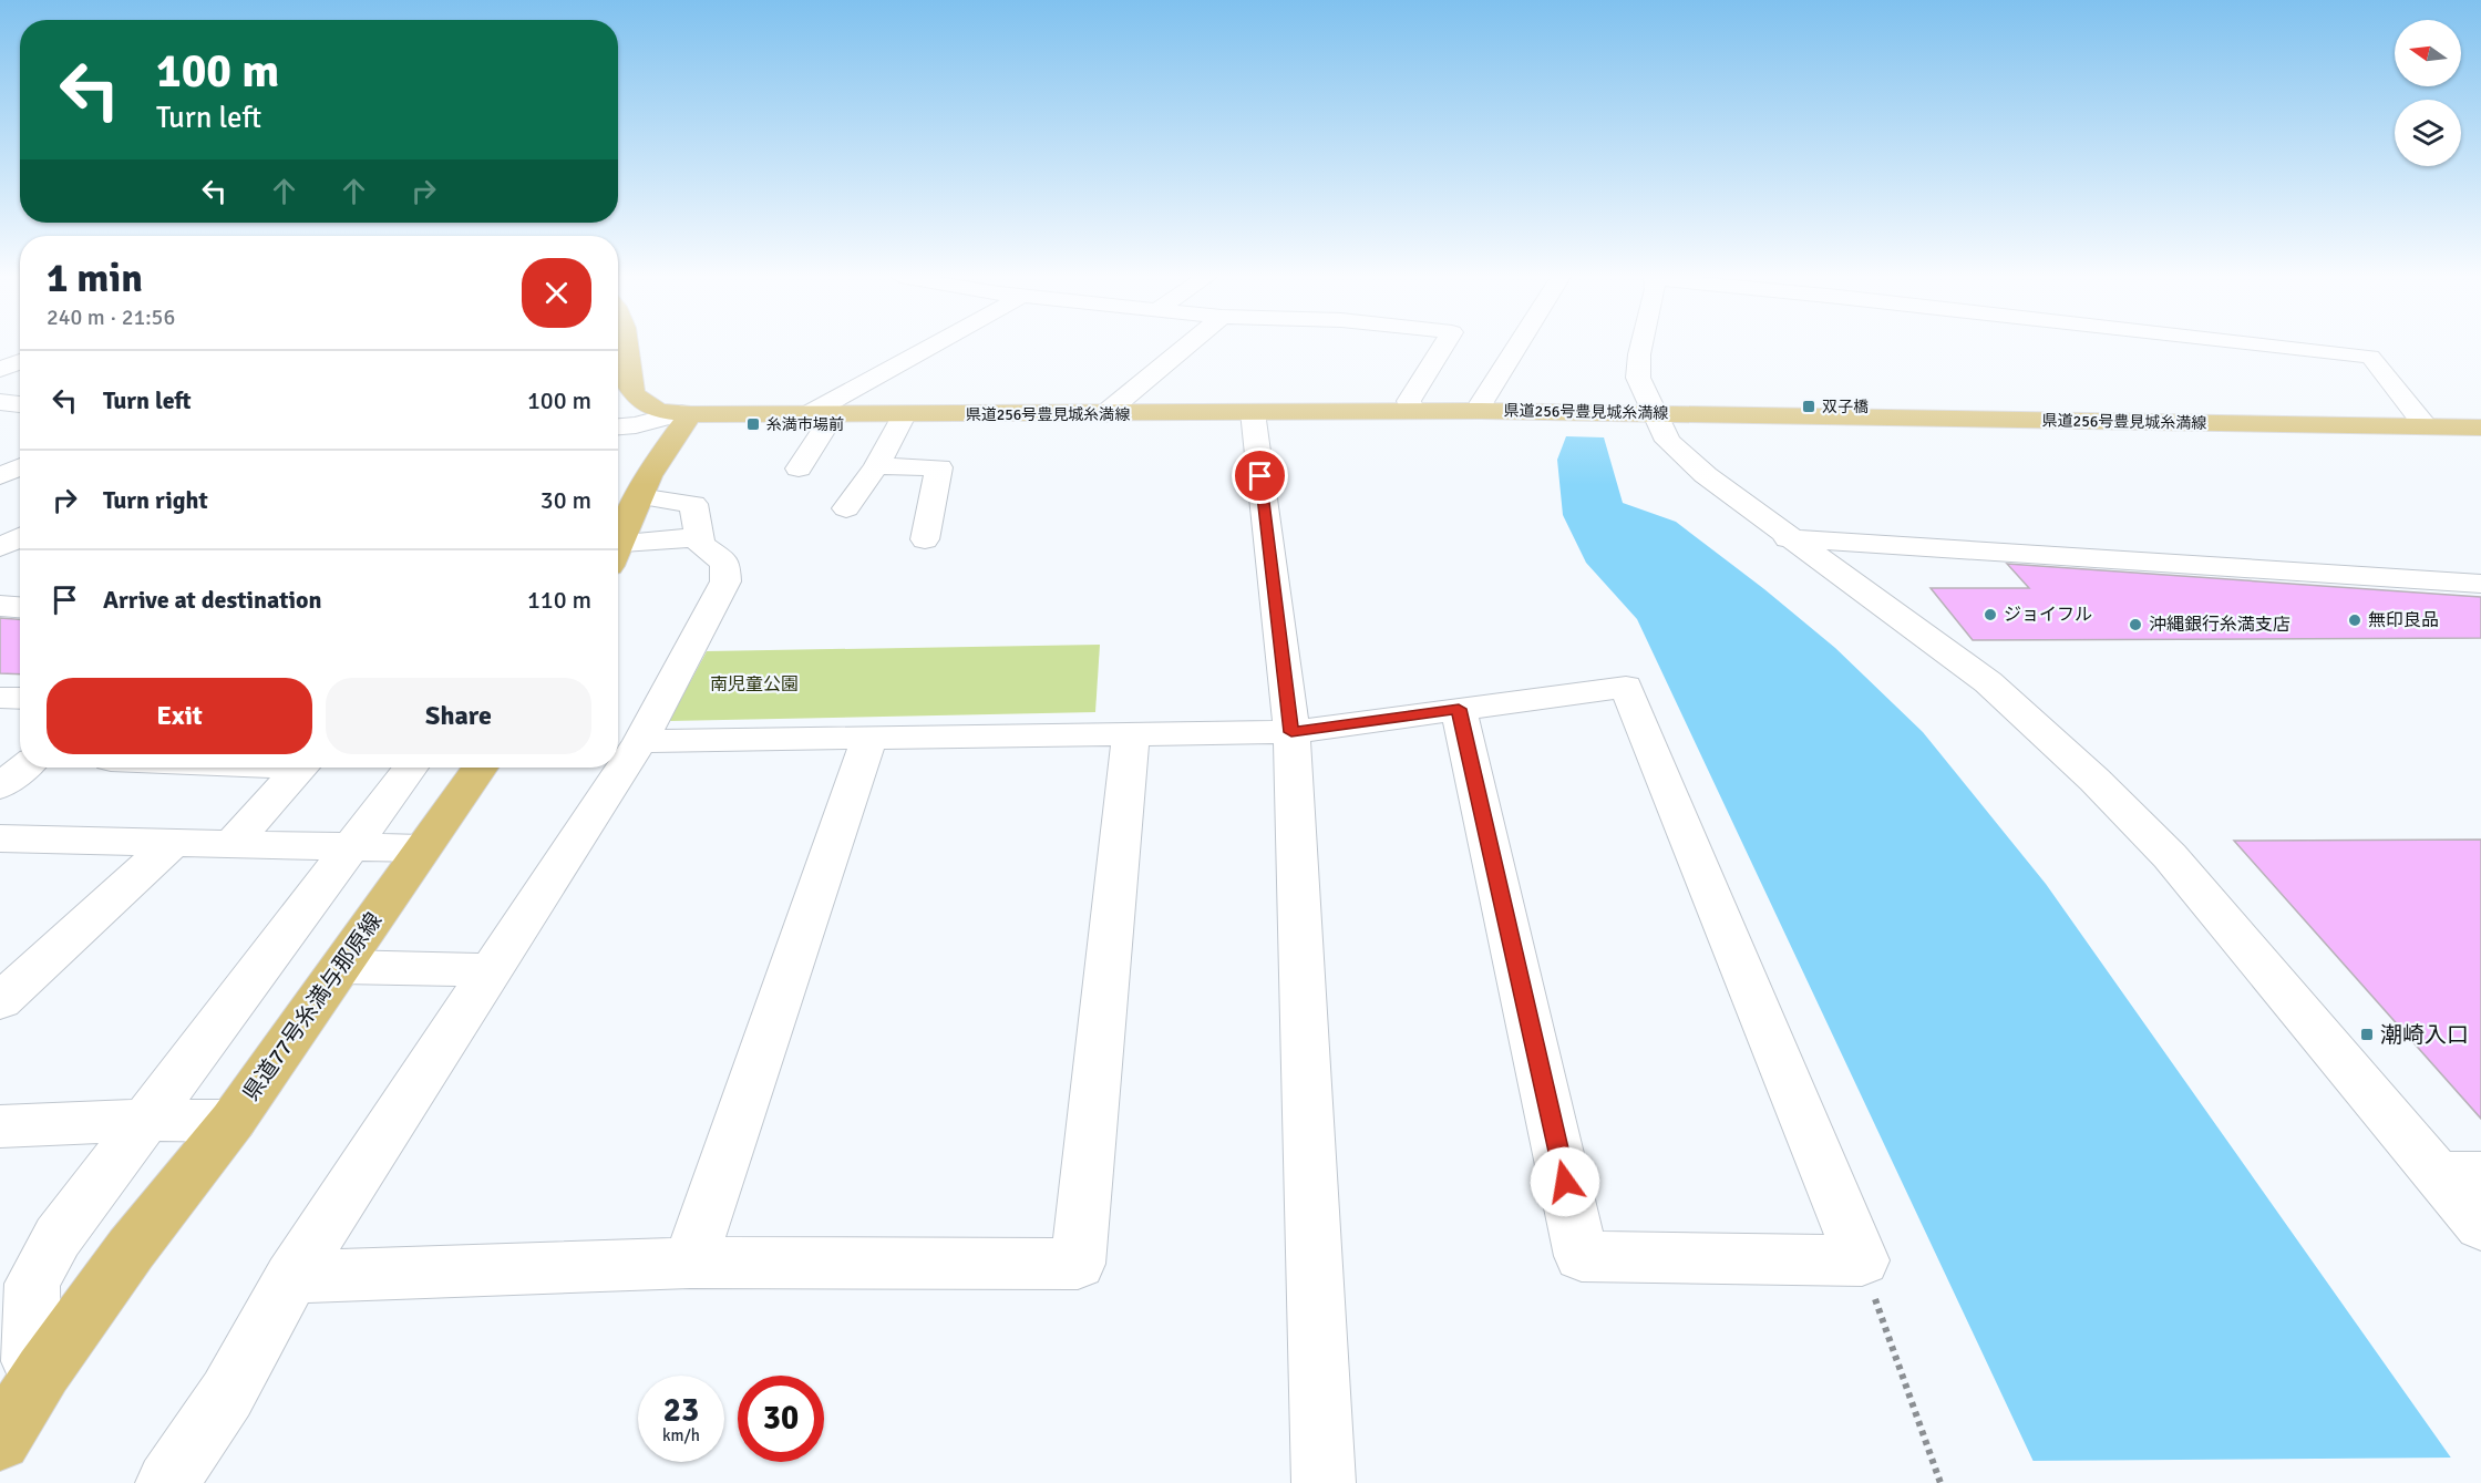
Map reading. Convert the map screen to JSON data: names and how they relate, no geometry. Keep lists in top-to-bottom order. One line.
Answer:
{"streets":{"main road":["県道256号豊見城糸満線","県道77号糸満与那原線"]},"parks":["南児童公園"],"places":{"transit":["双子橋","糸満市場前","潮崎入口"],"other":["ジョイフル","無印良品","沖縄銀行糸満支店"]},"north":"left","page":{"turn":["100 m","Turn left"],"heading":["1 min","240 m · 21:56"],"list":[{"name":"Turn left","value":"100 m"},{"name":"Turn right","value":"30 m"},{"name":"Arrive at destination","value":"110 m"}],"buttons":["Exit","Share"],"speed":"23 km/h","limit":"30"}}
